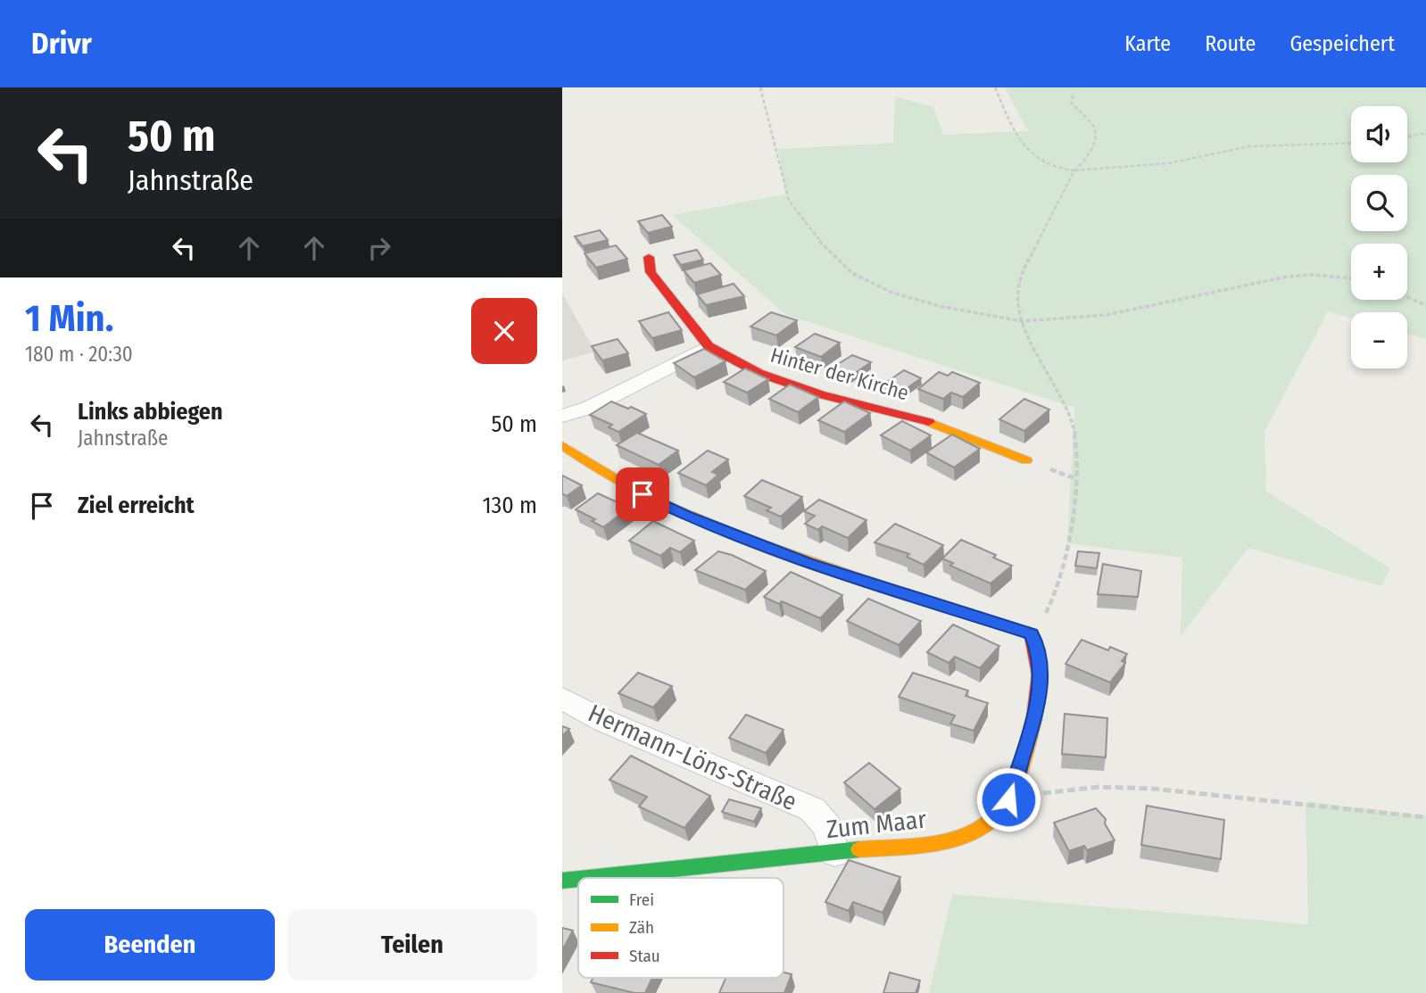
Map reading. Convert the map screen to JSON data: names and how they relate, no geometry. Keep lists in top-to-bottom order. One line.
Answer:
{"streets":{"street":["Hinter der Kirche","Hermann-Löns-Straße","Zum Maar"]},"crossings":[["Hermann-Löns-Straße","Zum Maar"]],"legend":["Frei","Zäh","Stau"],"page":{"header":"Drivr","nav":["Karte","Route","Gespeichert"],"turn":["50 m","Jahnstraße"],"map_buttons":["+","−"],"heading":["1 Min.","180 m · 20:30"],"list":[{"name":"Links abbiegen","note":"Jahnstraße","value":"50 m"},{"name":"Ziel erreicht","value":"130 m"}],"buttons":["Beenden","Teilen"]}}
